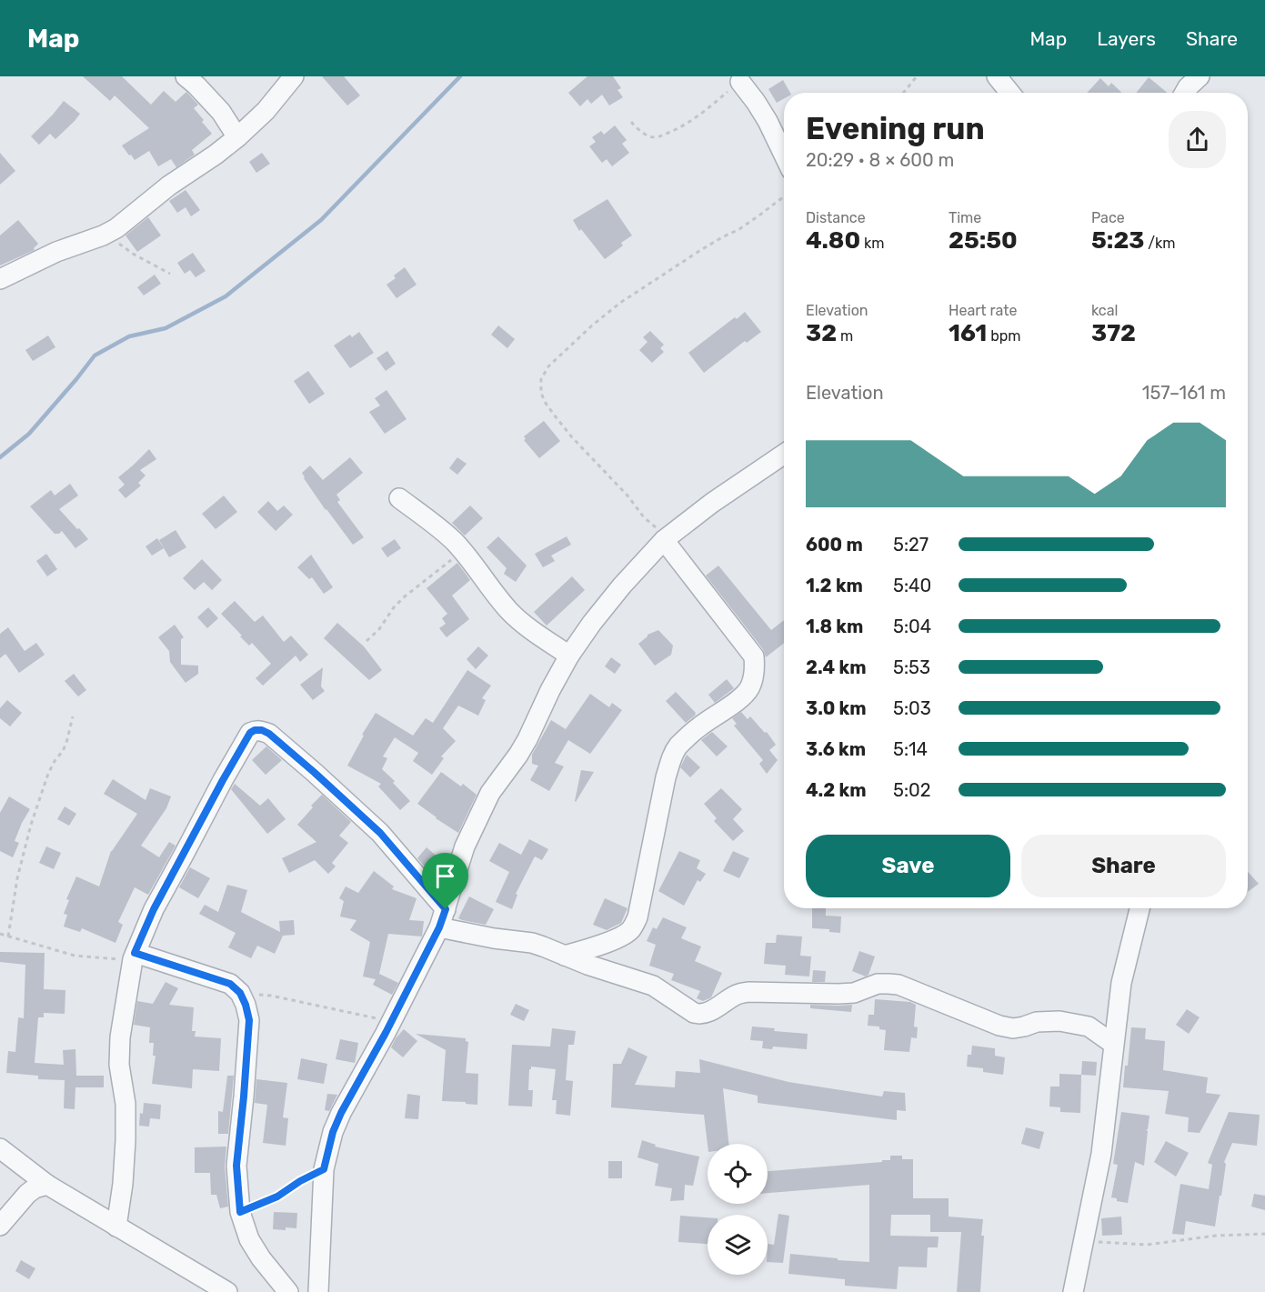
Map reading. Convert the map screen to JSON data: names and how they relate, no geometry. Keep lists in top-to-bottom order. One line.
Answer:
{"page":{"header":"Map","nav":["Map","Layers","Share"],"heading":["Evening run","20:29 · 8 × 600 m"],"stats":[["Distance","4.80 km"],["Time","25:50"],["Pace","5:23 /km"],["Elevation","32 m"],["Heart rate","161 bpm"],["kcal","372"]],"chart":["Elevation","157–161 m"],"list":[{"name":"600 m","note":"5:27"},{"name":"1.2 km","note":"5:40"},{"name":"1.8 km","note":"5:04"},{"name":"2.4 km","note":"5:53"},{"name":"3.0 km","note":"5:03"},{"name":"3.6 km","note":"5:14"},{"name":"4.2 km","note":"5:02"}],"buttons":["Save","Share"]}}
